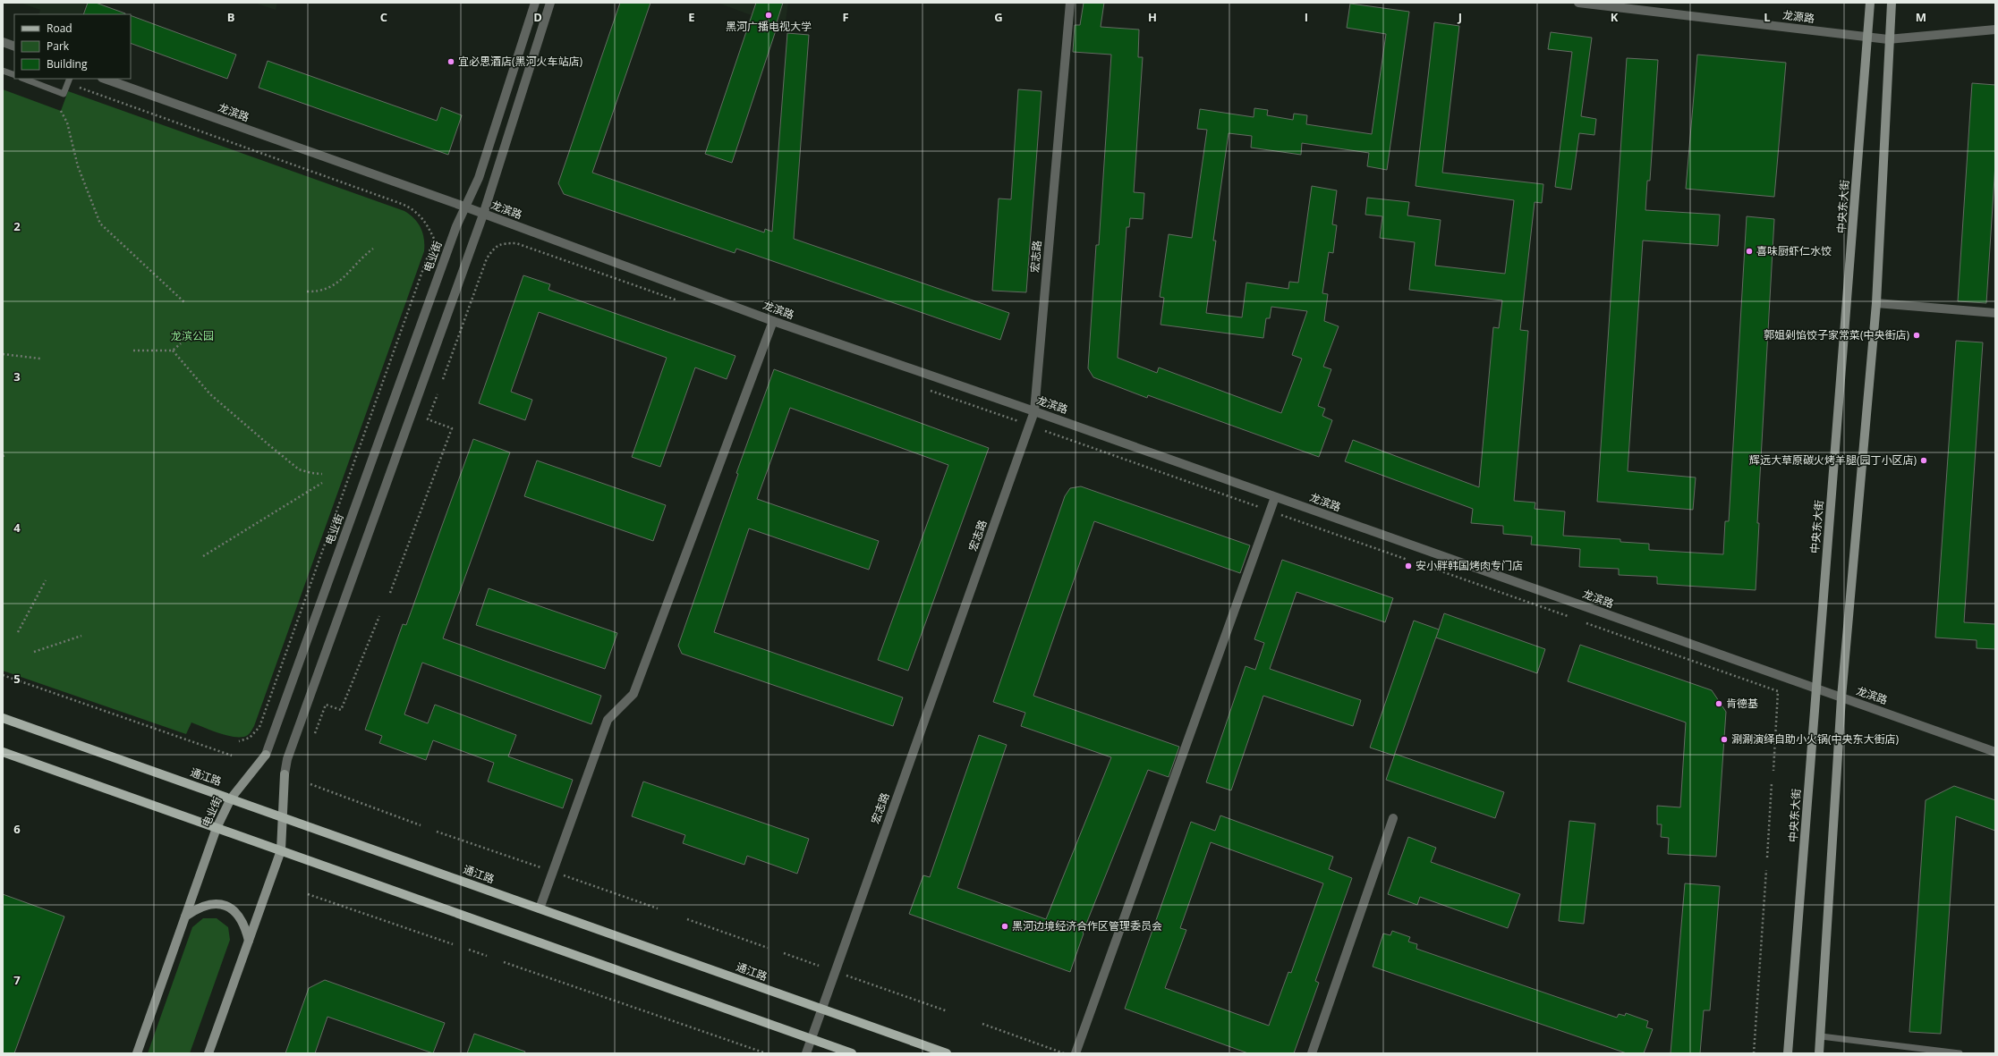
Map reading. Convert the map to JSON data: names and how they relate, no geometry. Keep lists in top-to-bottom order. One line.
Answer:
{"streets":{"main road":["中央东大街","电业街","通江路"],"street":["龙源路","龙滨路","宏志路"]},"crossings":[["龙源路","中央东大街"],["龙滨路","中央东大街"],["龙滨路","电业街"],["龙滨路","宏志路"],["电业街","通江路"],["宏志路","通江路"]],"parks":["龙滨公园"],"places":["黑河广播电视大学","宜必思酒店(黑河火车站店)","喜味厨虾仁水饺","郭姐剁馅饺子家常菜(中央街店)","辉远大草原碳火烤羊腿(园丁小区店)","安小胖韩国烤肉专门店","肯德基","涮涮演绎自助小火锅(中央东大街店)","黑河边境经济合作区管理委员会"],"legend":["Road","Park","Building"],"grid":{"columns":["B","C","D","E","F","G","H","I","J","K","L","M"],"rows":["2","3","4","5","6","7"]}}
